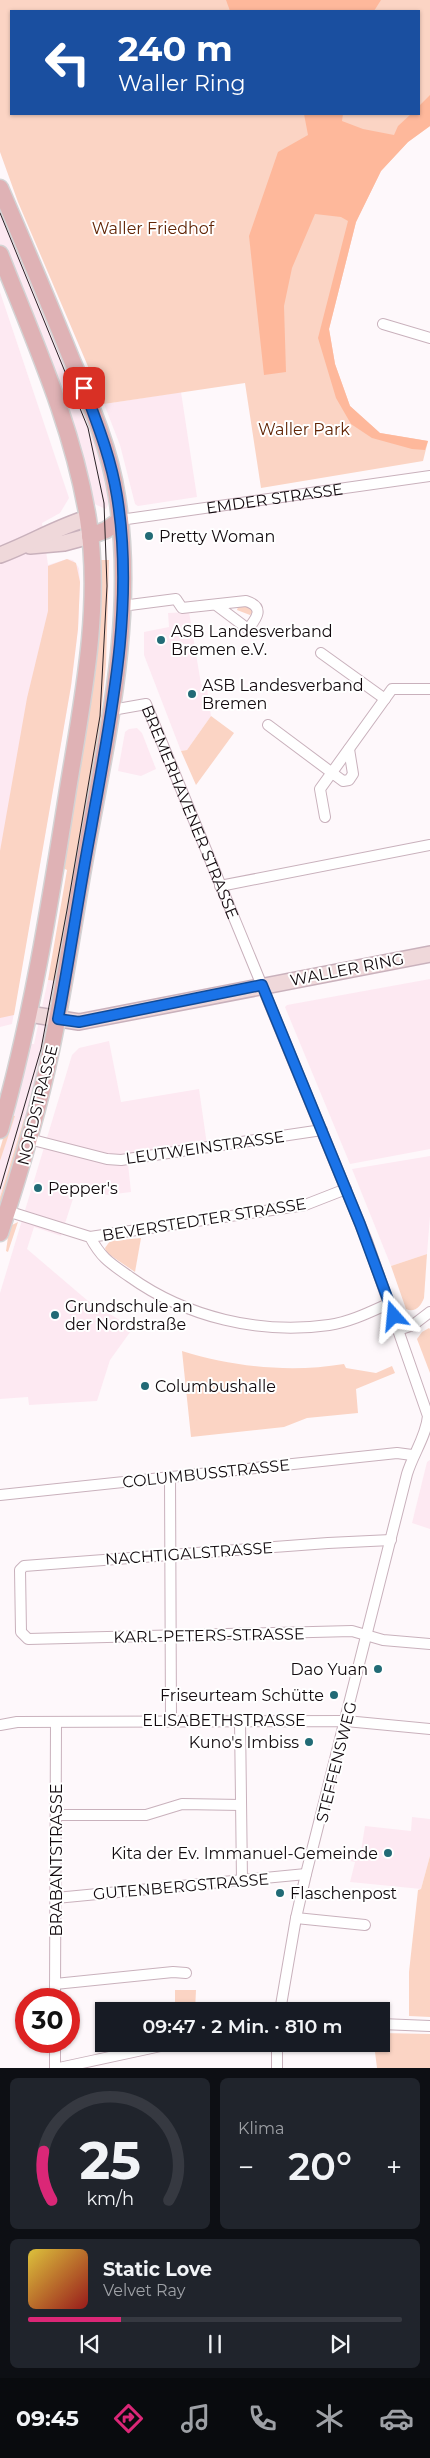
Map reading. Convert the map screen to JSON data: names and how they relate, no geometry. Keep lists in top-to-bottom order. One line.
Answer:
{"streets":{"main road":["EMDER STRASSE","BREMERHAVENER STRASSE","WALLER RING","NORDSTRASSE"],"street":["LEUTWEINSTRASSE","BEVERSTEDTER STRASSE","COLUMBUSSTRASSE","NACHTIGALSTRASSE","KARL-PETERS-STRASSE","ELISABETHSTRASSE","STEFFENSWEG","BRABANTSTRASSE","GUTENBERGSTRASSE"]},"crossings":[["EMDER STRASSE","BREMERHAVENER STRASSE"],["EMDER STRASSE","NORDSTRASSE"],["BREMERHAVENER STRASSE","WALLER RING"],["BREMERHAVENER STRASSE","NORDSTRASSE"],["BREMERHAVENER STRASSE","LEUTWEINSTRASSE"],["BREMERHAVENER STRASSE","BEVERSTEDTER STRASSE"],["BREMERHAVENER STRASSE","STEFFENSWEG"],["WALLER RING","NORDSTRASSE"],["NORDSTRASSE","LEUTWEINSTRASSE"],["COLUMBUSSTRASSE","STEFFENSWEG"],["NACHTIGALSTRASSE","KARL-PETERS-STRASSE"],["NACHTIGALSTRASSE","STEFFENSWEG"],["KARL-PETERS-STRASSE","STEFFENSWEG"],["ELISABETHSTRASSE","STEFFENSWEG"],["ELISABETHSTRASSE","BRABANTSTRASSE"],["STEFFENSWEG","GUTENBERGSTRASSE"],["BRABANTSTRASSE","GUTENBERGSTRASSE"]],"parks":["Waller Friedhof","Waller Park"],"places":["Pretty Woman","ASB Landesverband Bremen e.V.","ASB Landesverband Bremen","Pepper's","Grundschule an der Nordstraße","Columbushalle","Dao Yuan","Friseurteam Schütte","Kuno's Imbiss","Kita der Ev. Immanuel-Gemeinde","Flaschenpost"],"page":{"turn":["240 m","Waller Ring"],"limit":"30","trip":"09:47 · 2 Min. · 810 m","tile":"Klima","heat":["−","20°","+"],"song":["Static Love","Velvet Ray"],"tabs":"09:45","gauge":["25","km/h"]}}
